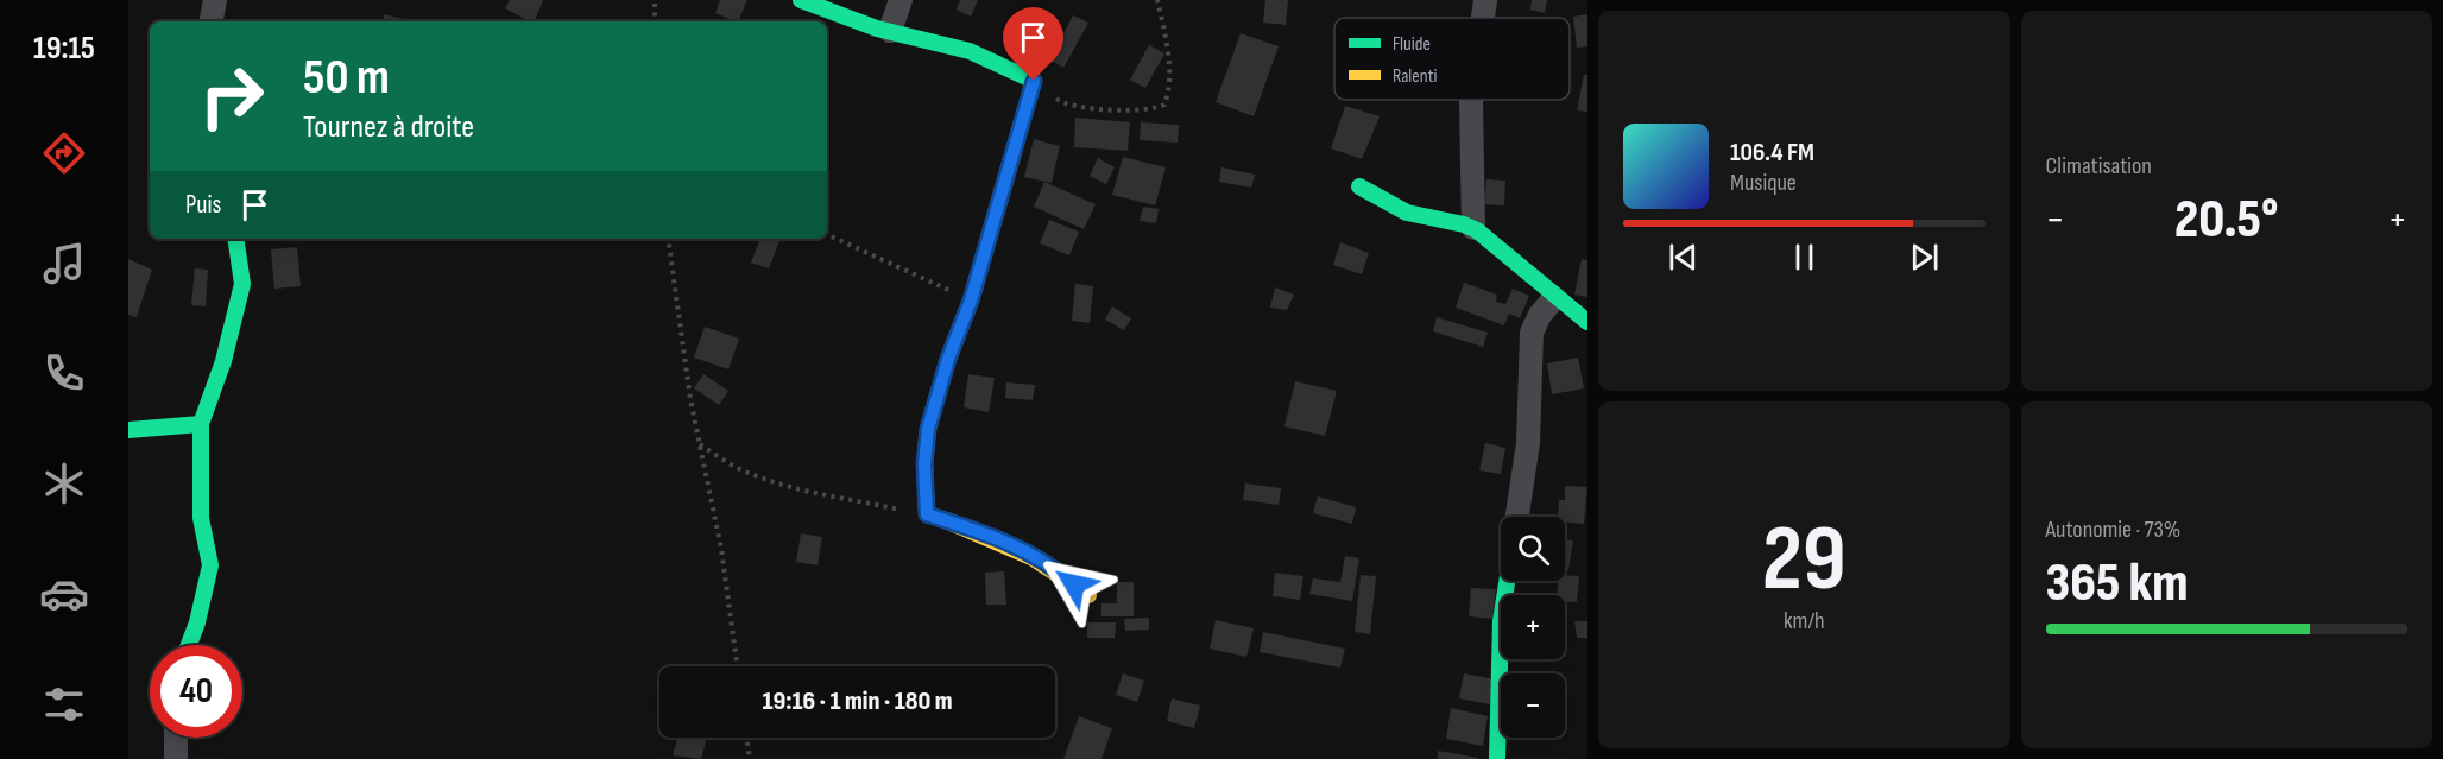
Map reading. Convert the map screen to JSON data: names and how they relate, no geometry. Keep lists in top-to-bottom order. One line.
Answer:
{"legend":["Fluide","Ralenti"],"page":{"tabs":"19:15","tile":["Climatisation",["29","km/h"],["Autonomie · 73%","365 km"]],"turn":["50 m","Tournez à droite"],"song":["106.4 FM","Musique"],"then":"Puis","heat":["−","20.5°","+"],"map_buttons":["+","−"],"limit":"40","trip":"19:16 · 1 min · 180 m"}}
